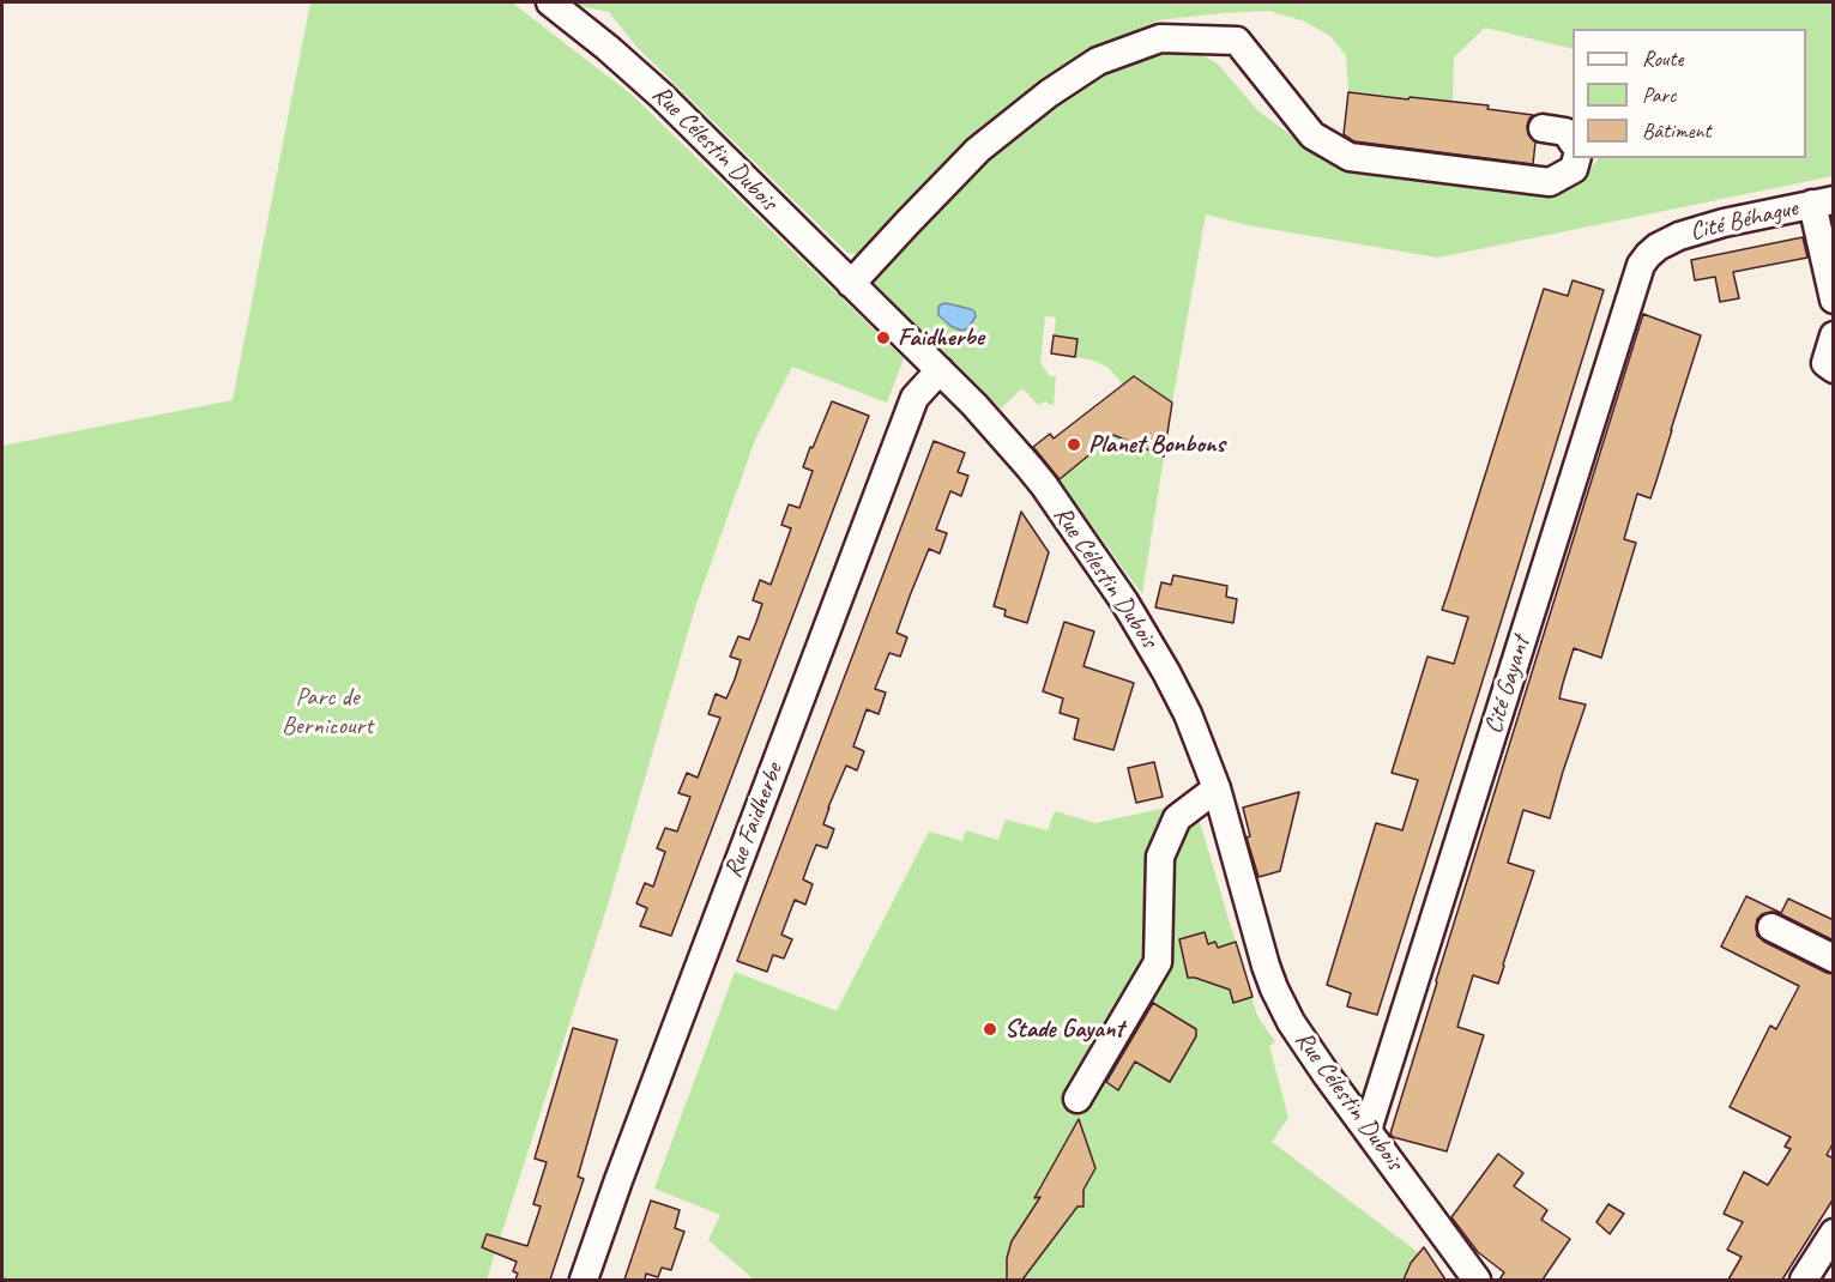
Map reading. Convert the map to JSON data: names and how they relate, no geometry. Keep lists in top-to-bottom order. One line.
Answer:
{"streets":{"street":["Rue Célestin Dubois","Cité Béhague","Cité Gayant","Rue Faidherbe"]},"crossings":[["Rue Célestin Dubois","Cité Gayant"],["Rue Célestin Dubois","Rue Faidherbe"],["Cité Béhague","Cité Gayant"]],"parks":["Parc de Bernicourt"],"places":["Faidherbe","Planet Bonbons","Stade Gayant"],"legend":["Route","Parc","Bâtiment"]}
